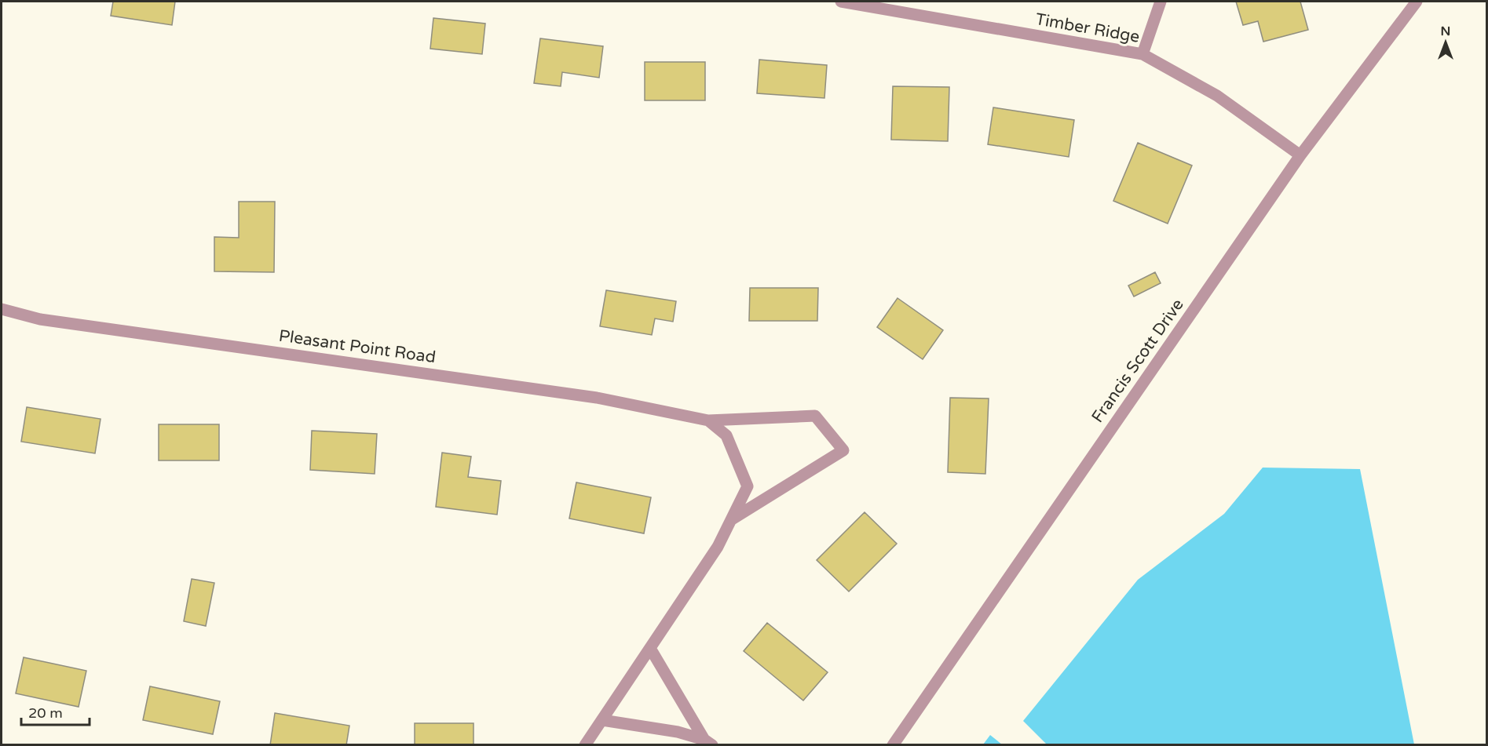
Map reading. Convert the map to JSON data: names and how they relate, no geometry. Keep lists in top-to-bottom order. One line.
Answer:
{"streets":{"street":["Timber Ridge","Pleasant Point Road","Francis Scott Drive"]},"crossings":[["Timber Ridge","Francis Scott Drive"]],"scale_bar":"20 m","north":"top"}
